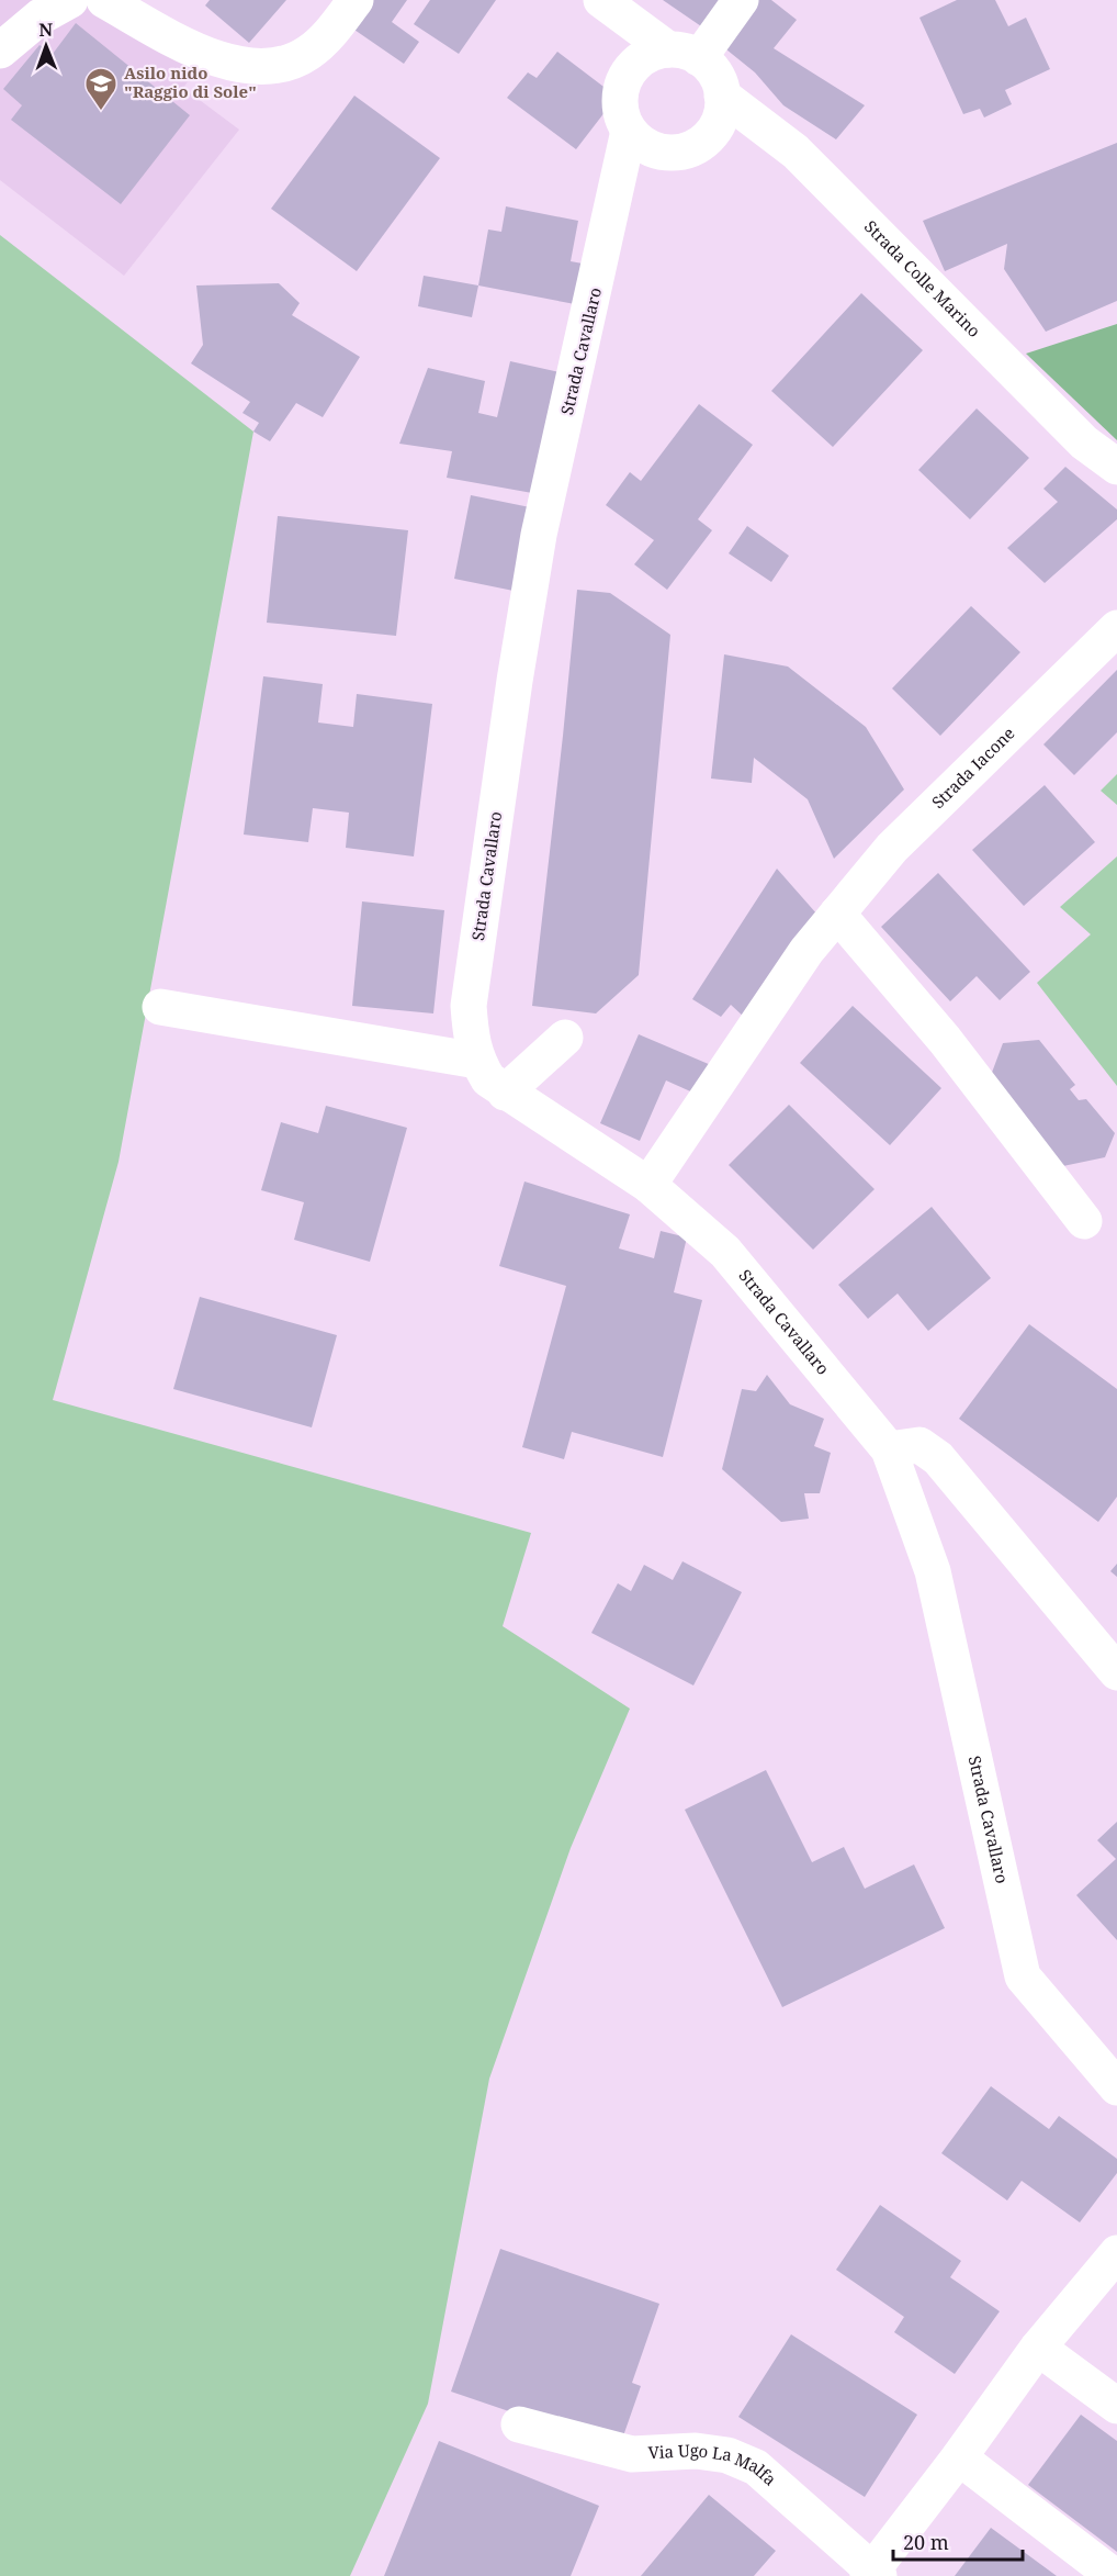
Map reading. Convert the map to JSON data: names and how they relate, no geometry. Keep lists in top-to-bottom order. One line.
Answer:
{"streets":{"street":["Strada Colle Marino","Strada Cavallaro","Strada Iacone","Via Ugo La Malfa"]},"crossings":[["Strada Colle Marino","Strada Cavallaro"],["Strada Cavallaro","Strada Iacone"]],"places":{"school or university":["Asilo nido \"Raggio di Sole\""]},"scale_bar":"20 m","north":"top"}
